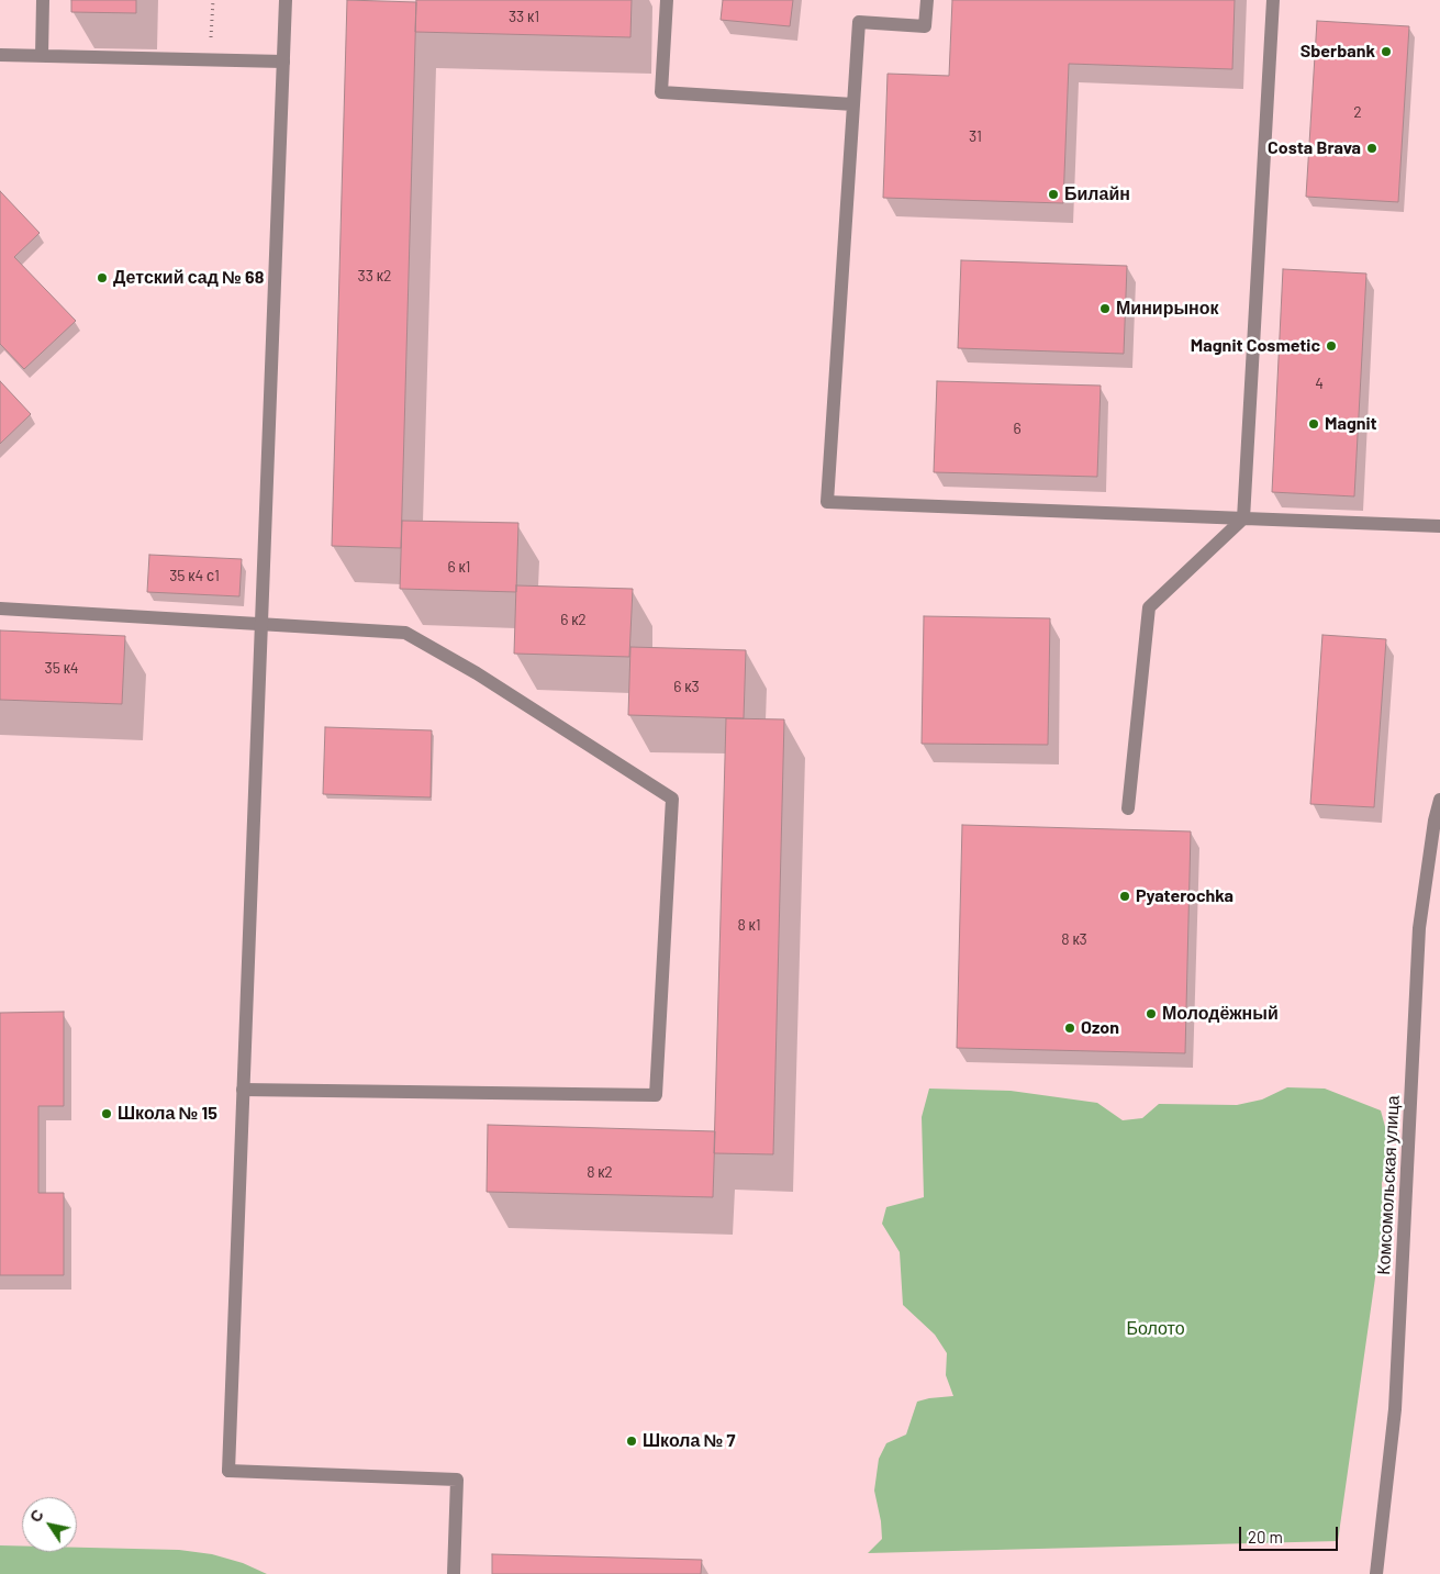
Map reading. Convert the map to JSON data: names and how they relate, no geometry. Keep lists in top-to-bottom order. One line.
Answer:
{"streets":{"street":["Комсомольская улица"]},"parks":["Болото"],"places":["Sberbank","Costa Brava","Билайн","Детский сад № 68","Минирынок","Magnit Cosmetic","Magnit","Pyaterochka","Молодёжный","Ozon","Школа № 15","Школа № 7"],"house_numbers":["33 к1","2","31","33 к2","4","6","6 к1","35 к4 с1","6 к2","35 к4","6 к3","8 к1","8 к3","8 к2"],"scale_bar":"20 m","north":"top left"}
